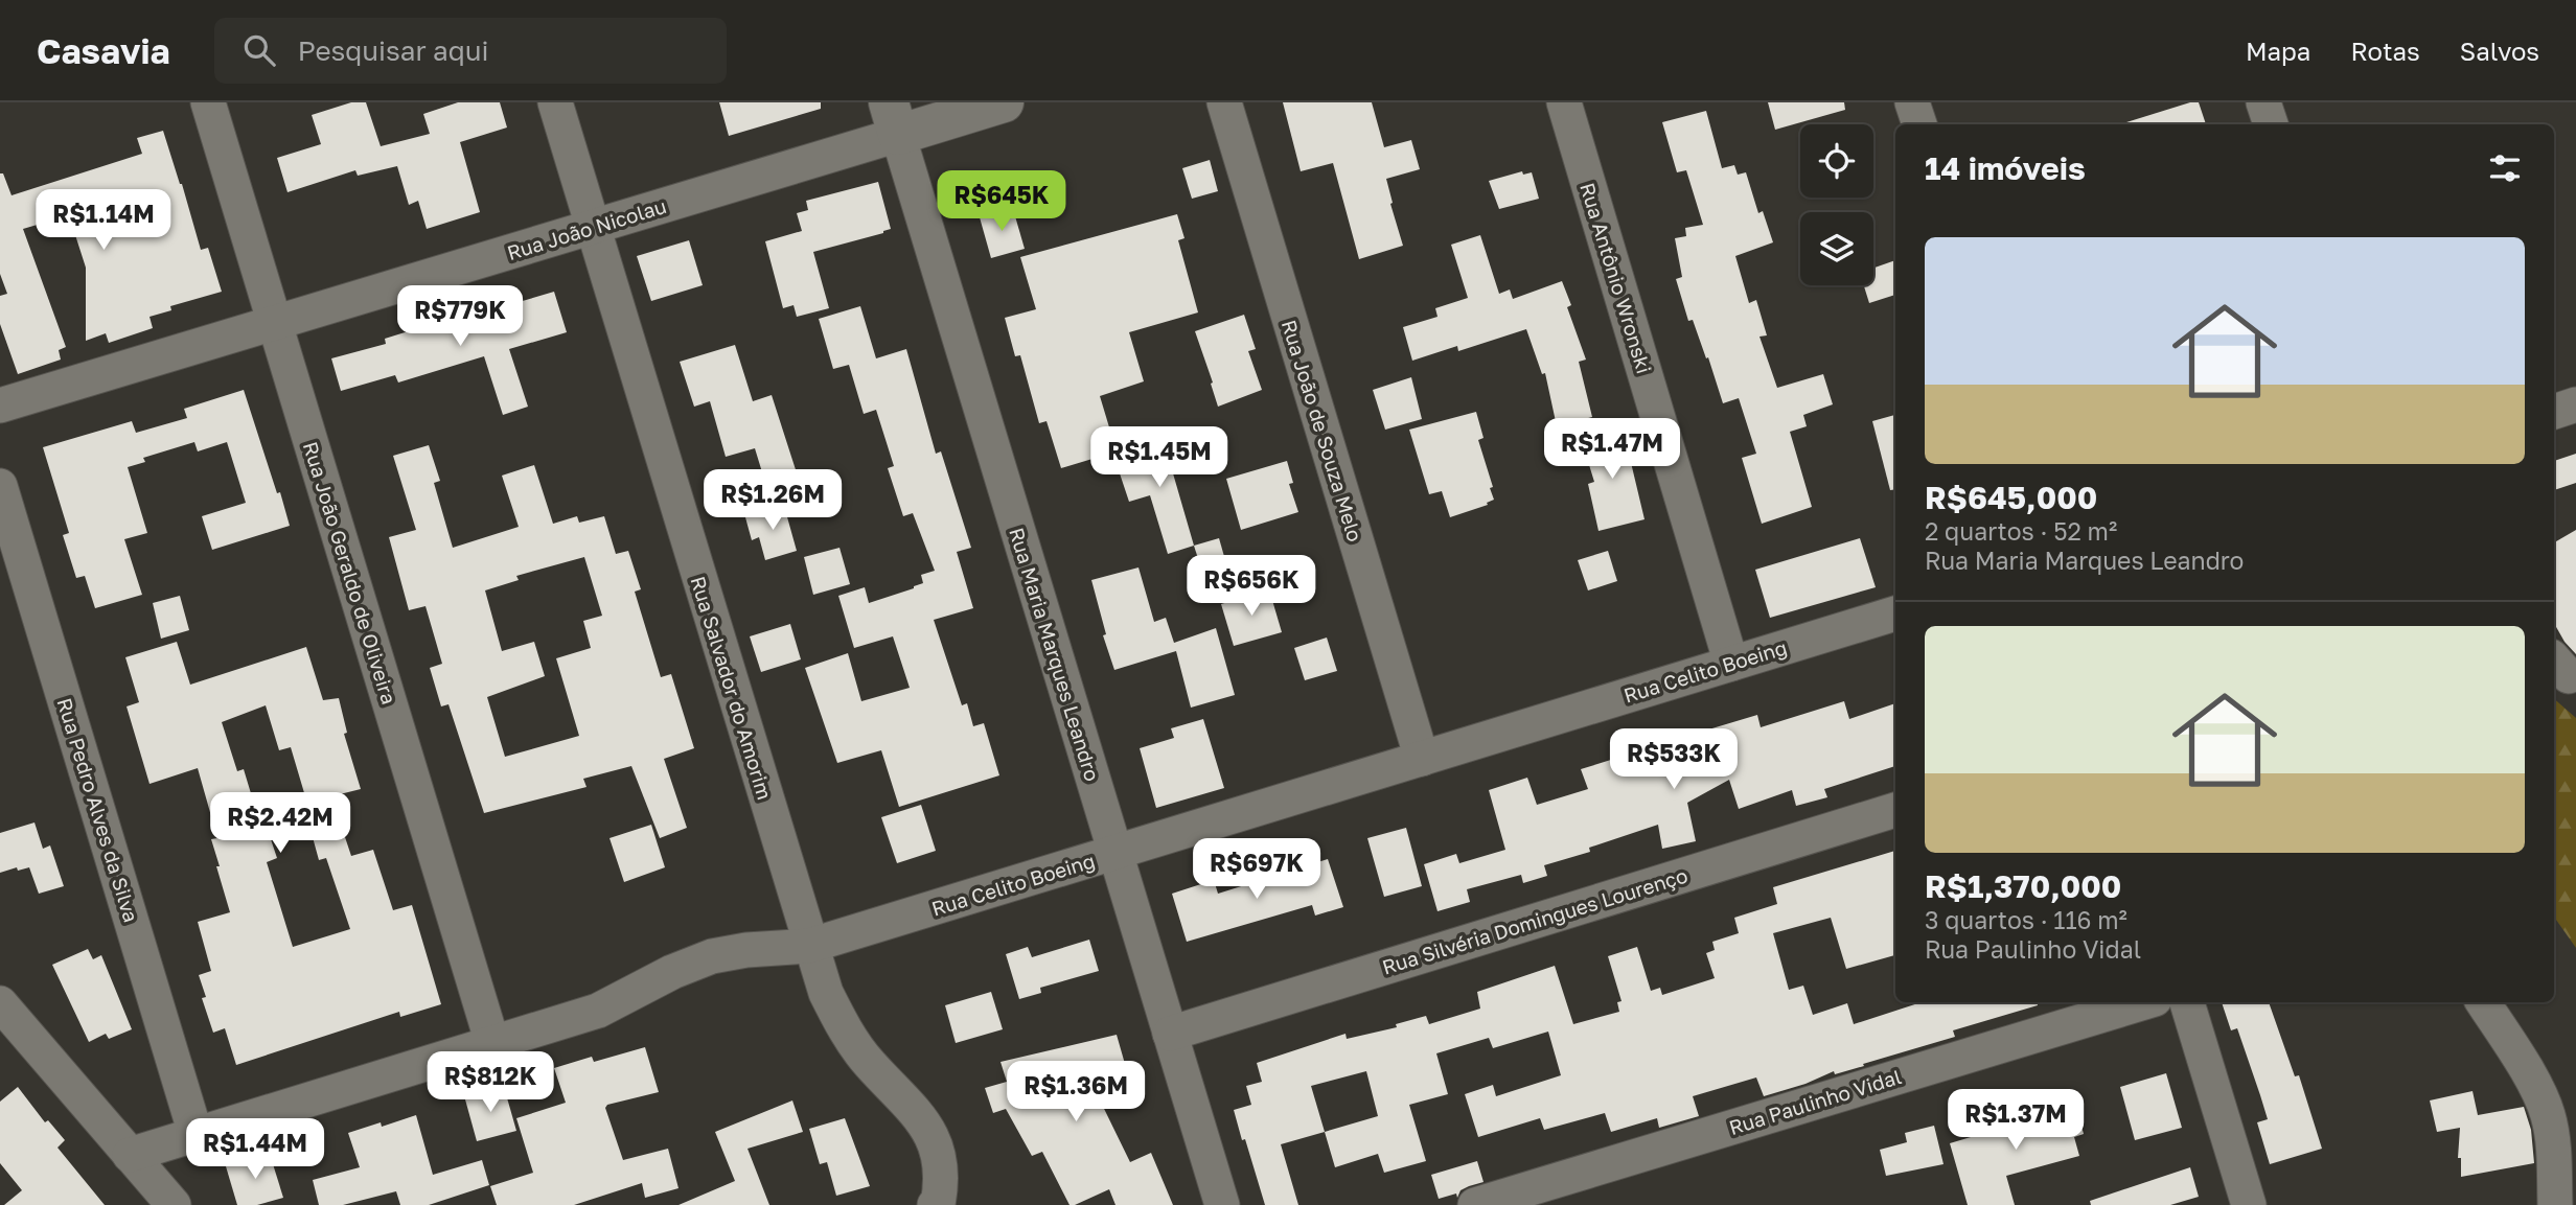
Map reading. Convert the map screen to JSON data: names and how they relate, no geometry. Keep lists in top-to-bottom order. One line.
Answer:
{"streets":{"street":["Rua João Nicolau","Rua Antônio Wronski","Rua João de Souza Melo","Rua João Geraldo de Oliveira","Rua Maria Marques Leandro","Rua Celito Boeing","Rua Salvador do Amorim","Rua Pedro Alves da Silva","Rua Silvéria Domingues Lourenço","Rua Paulinho Vidal"]},"crossings":[["Rua João Nicolau","Rua João Geraldo de Oliveira"],["Rua João Nicolau","Rua Maria Marques Leandro"],["Rua João Nicolau","Rua Salvador do Amorim"],["Rua Antônio Wronski","Rua Celito Boeing"],["Rua João de Souza Melo","Rua Celito Boeing"],["Rua João Geraldo de Oliveira","Rua Celito Boeing"],["Rua Maria Marques Leandro","Rua Celito Boeing"],["Rua Maria Marques Leandro","Rua Silvéria Domingues Lourenço"],["Rua Celito Boeing","Rua Salvador do Amorim"],["Rua Celito Boeing","Rua Pedro Alves da Silva"]],"page":{"header":"Casavia","search":"Pesquisar aqui","nav":["Mapa","Rotas","Salvos"],"heading":"14 imóveis","price":["R$645K","R$1.14M","R$779K","R$1.47M","R$1.45M","R$1.26M","R$656K","R$533K","R$2.42M","R$697K","R$812K","R$1.36M","R$1.37M","R$1.44M"],"list":[{"name":"R$645,000","note":"2 quartos · 52 m² · Rua Maria Marques Leandro"},{"name":"R$1,370,000","note":"3 quartos · 116 m² · Rua Paulinho Vidal"}]}}
